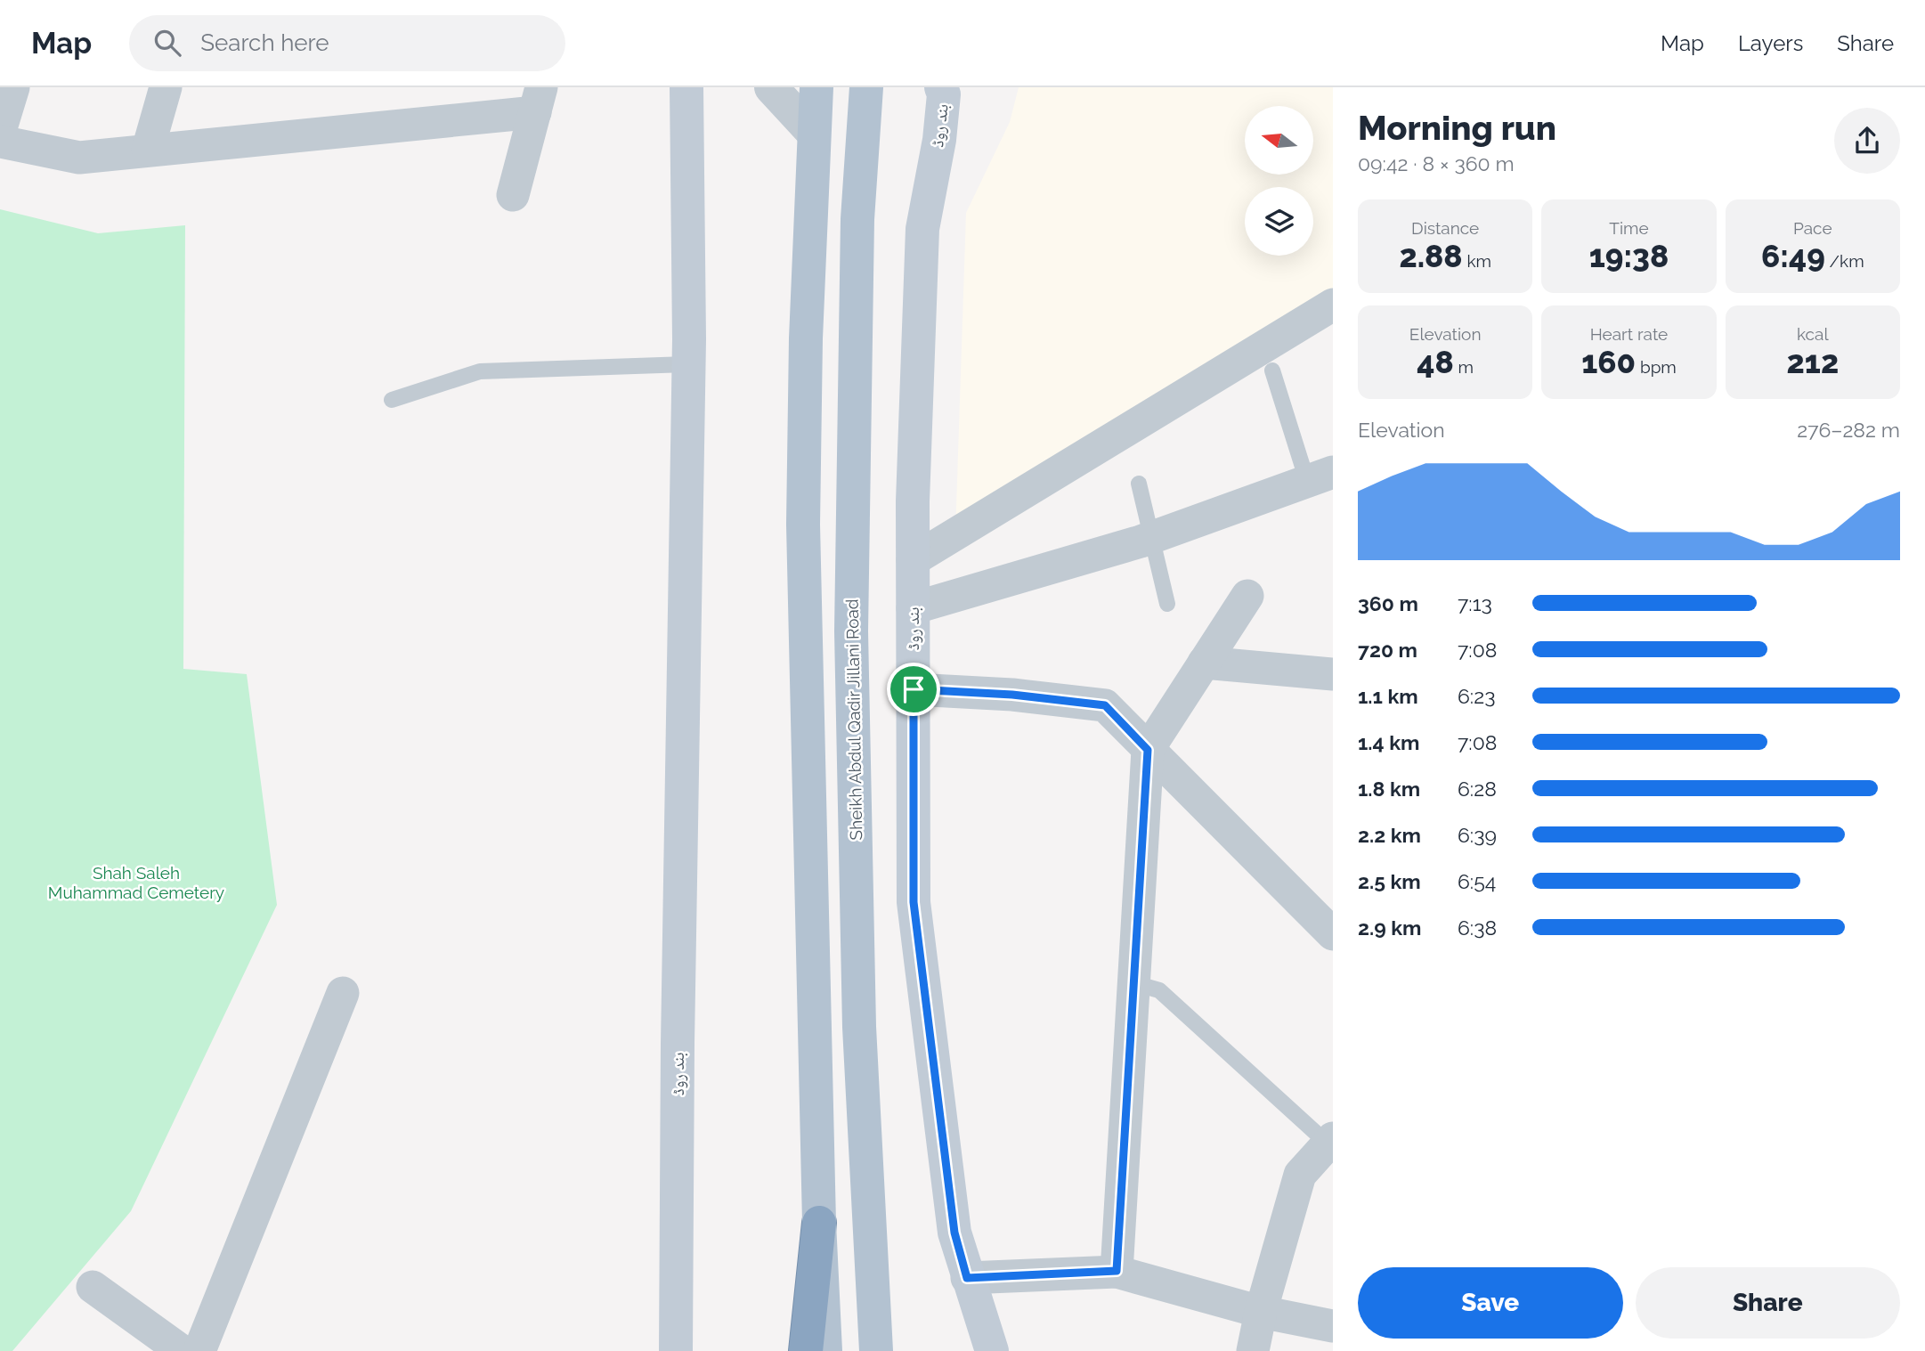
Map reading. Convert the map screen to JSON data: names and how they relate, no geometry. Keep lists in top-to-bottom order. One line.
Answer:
{"streets":{"main road":["بند روڈ","Sheikh Abdul Qadir Jillani Road"]},"parks":["Shah Saleh Muhammad Cemetery"],"north":"left","page":{"header":"Map","search":"Search here","nav":["Map","Layers","Share"],"heading":["Morning run","09:42 · 8 × 360 m"],"stats":[["Distance","2.88 km"],["Time","19:38"],["Pace","6:49 /km"],["Elevation","48 m"],["Heart rate","160 bpm"],["kcal","212"]],"chart":["Elevation","276–282 m"],"list":[{"name":"360 m","note":"7:13"},{"name":"720 m","note":"7:08"},{"name":"1.1 km","note":"6:23"},{"name":"1.4 km","note":"7:08"},{"name":"1.8 km","note":"6:28"},{"name":"2.2 km","note":"6:39"},{"name":"2.5 km","note":"6:54"},{"name":"2.9 km","note":"6:38"}],"buttons":["Save","Share"]}}
